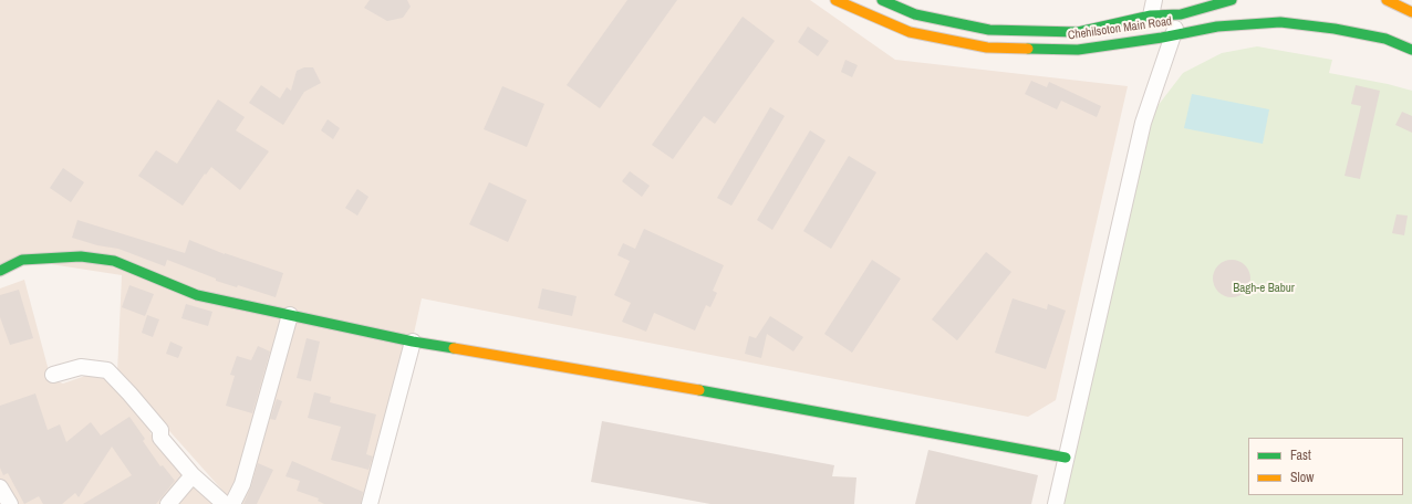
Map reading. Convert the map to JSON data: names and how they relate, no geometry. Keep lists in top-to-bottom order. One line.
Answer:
{"streets":{"street":["Chehilsoton Main Road"]},"parks":["Bagh-e Babur"],"legend":["Fast","Slow"]}
